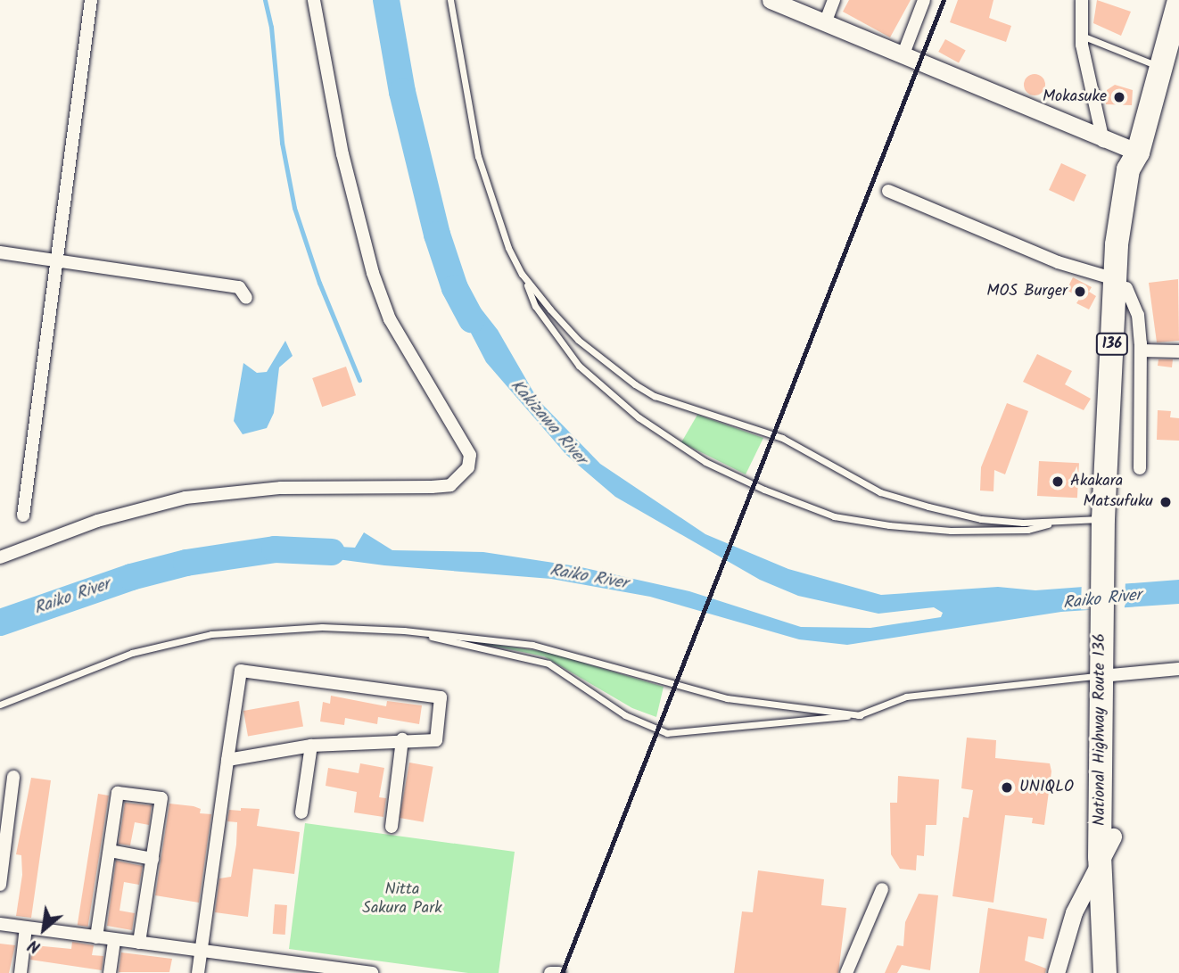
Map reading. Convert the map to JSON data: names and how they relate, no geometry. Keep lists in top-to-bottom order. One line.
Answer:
{"streets":{"highway":["136","National Highway Route 136"]},"water":["Kakizawa River","Raiko River"],"parks":["Nitta Sakura Park"],"places":["Mokasuke","MOS Burger","Akakara","Matsufuku","UNIQLO"],"north":"bottom left"}
